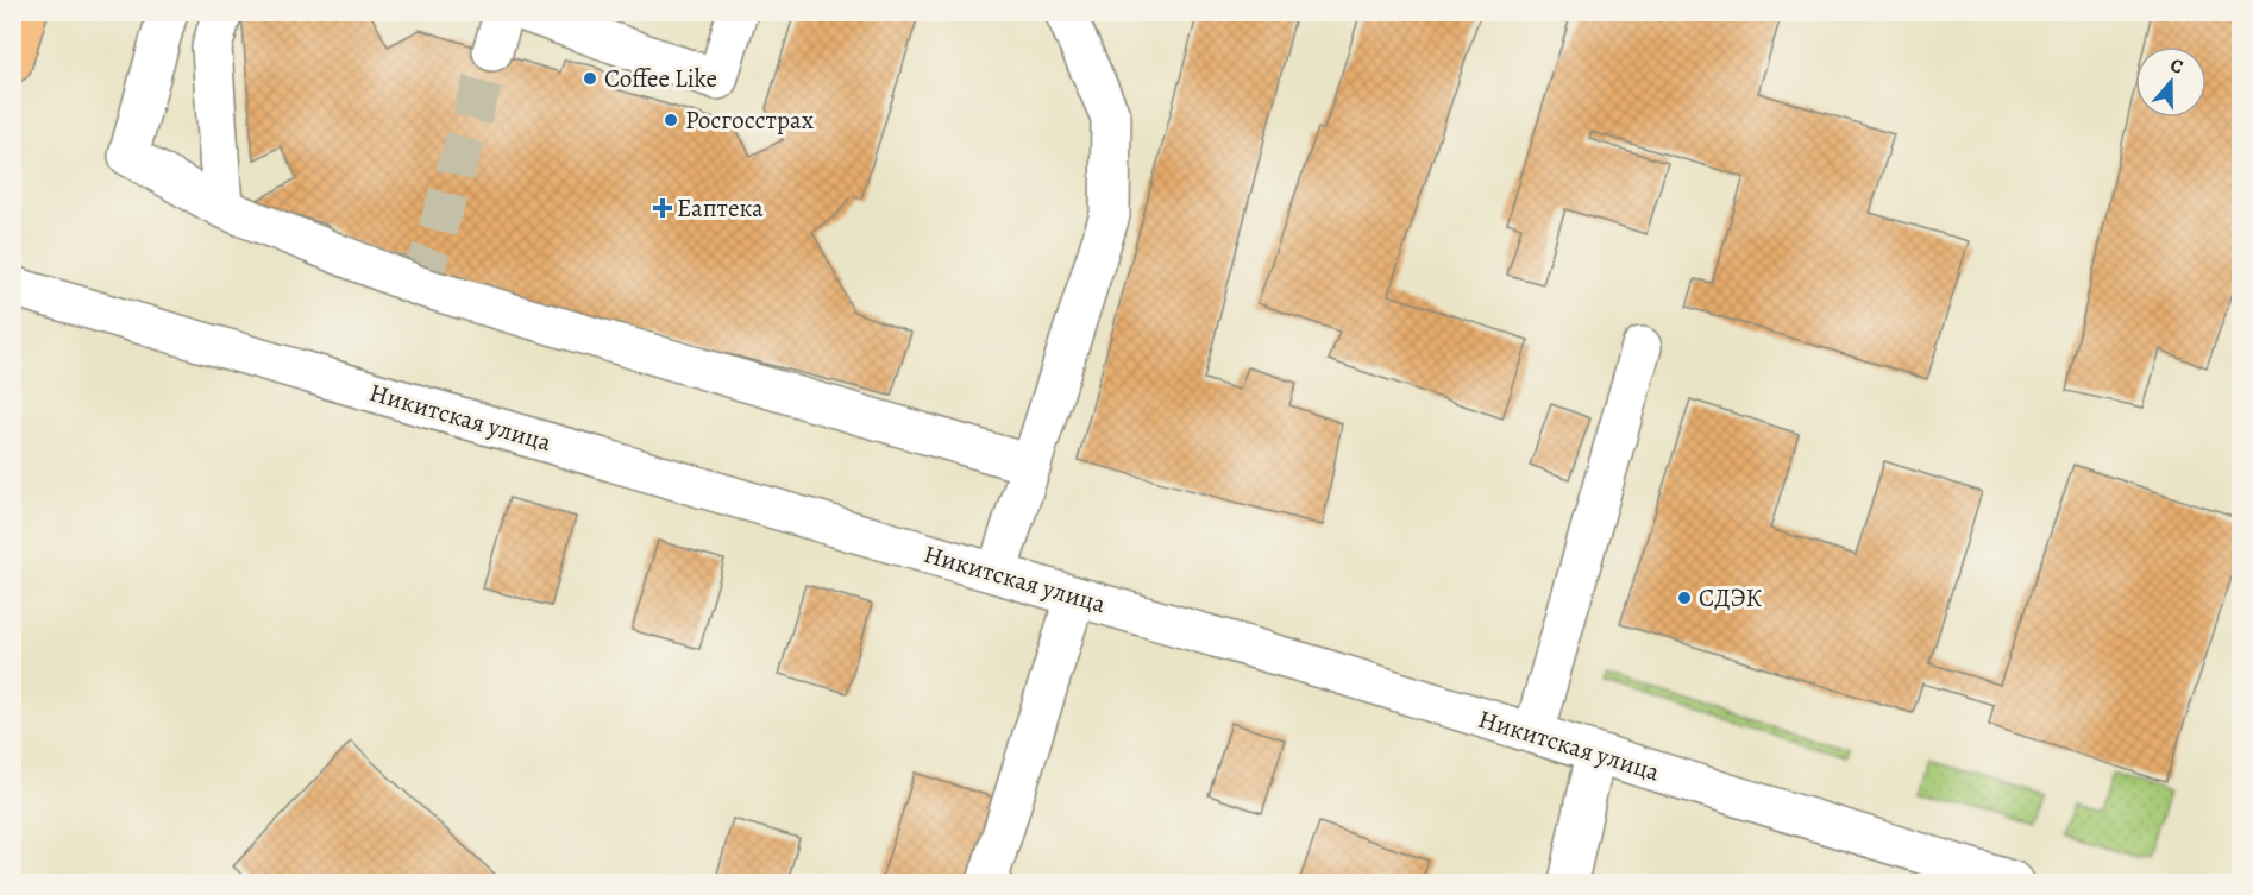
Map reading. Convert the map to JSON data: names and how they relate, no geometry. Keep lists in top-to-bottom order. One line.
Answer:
{"streets":{"street":["Никитская улица"]},"places":{"other":["Coffee Like","Росгосстрах","СДЭК"],"health":["Еаптека"]},"north":"top"}
